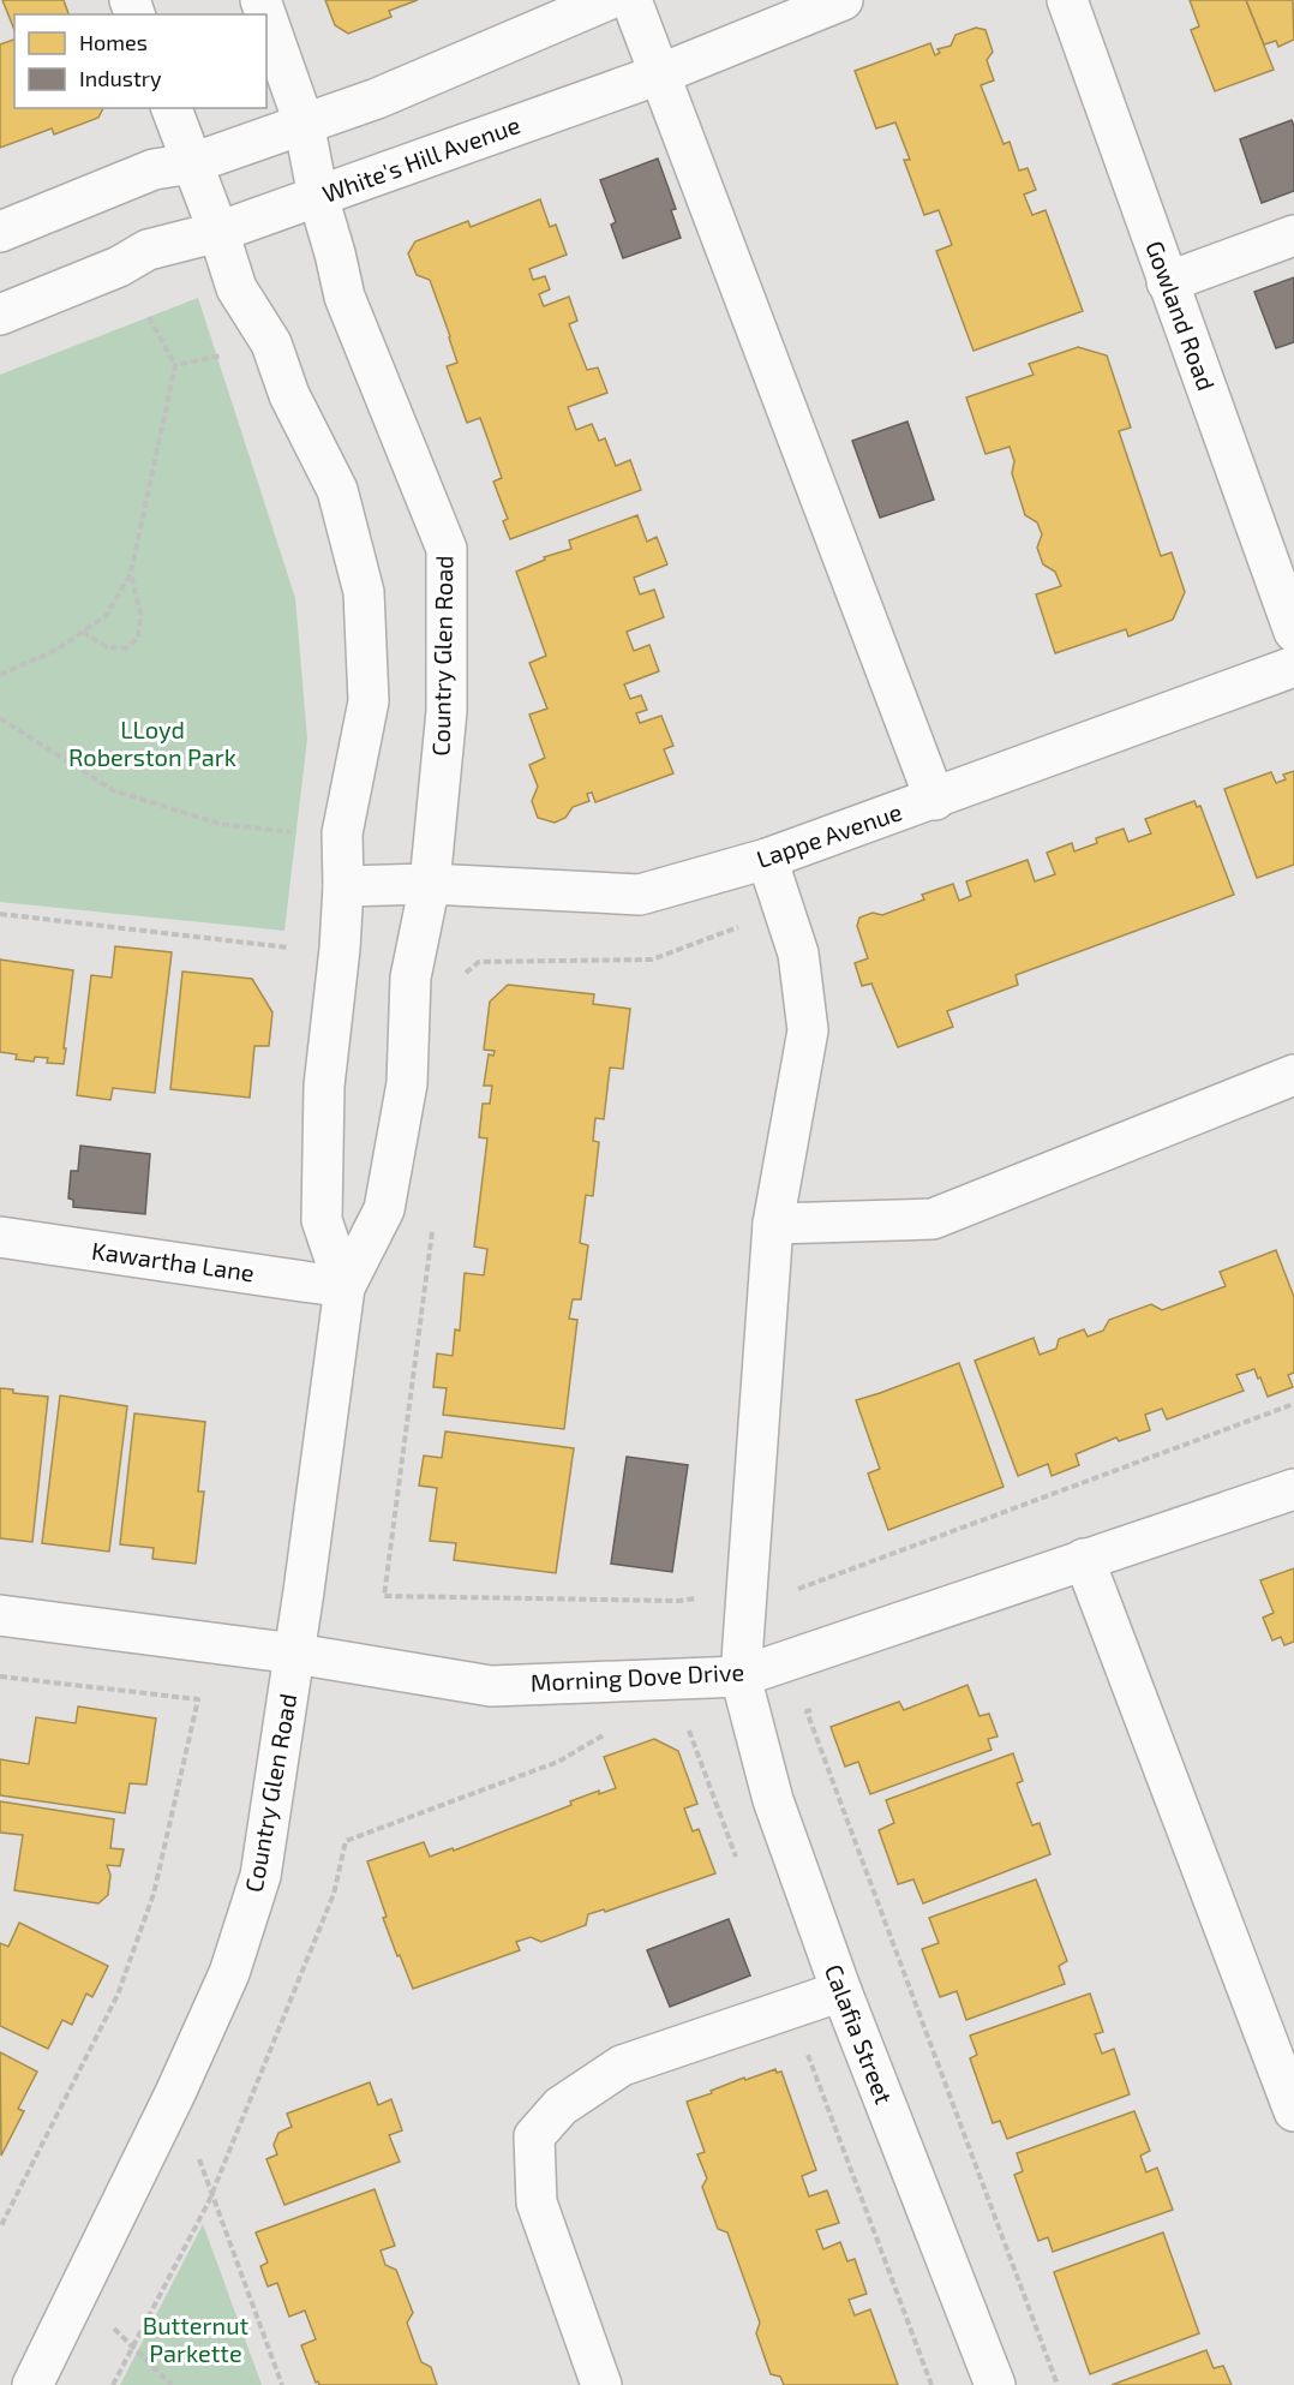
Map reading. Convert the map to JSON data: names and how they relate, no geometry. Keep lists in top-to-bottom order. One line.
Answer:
{"streets":{"street":["White's Hill Avenue","Gowland Road","Country Glen Road","Lappe Avenue","Kawartha Lane","Morning Dove Drive","Calafia Street"]},"crossings":[["White's Hill Avenue","Country Glen Road"],["Country Glen Road","Lappe Avenue"],["Country Glen Road","Kawartha Lane"],["Country Glen Road","Morning Dove Drive"],["Lappe Avenue","Calafia Street"],["Morning Dove Drive","Calafia Street"]],"parks":["LLoyd Roberston Park","Butternut Parkette"],"legend":["Homes","Industry"]}
